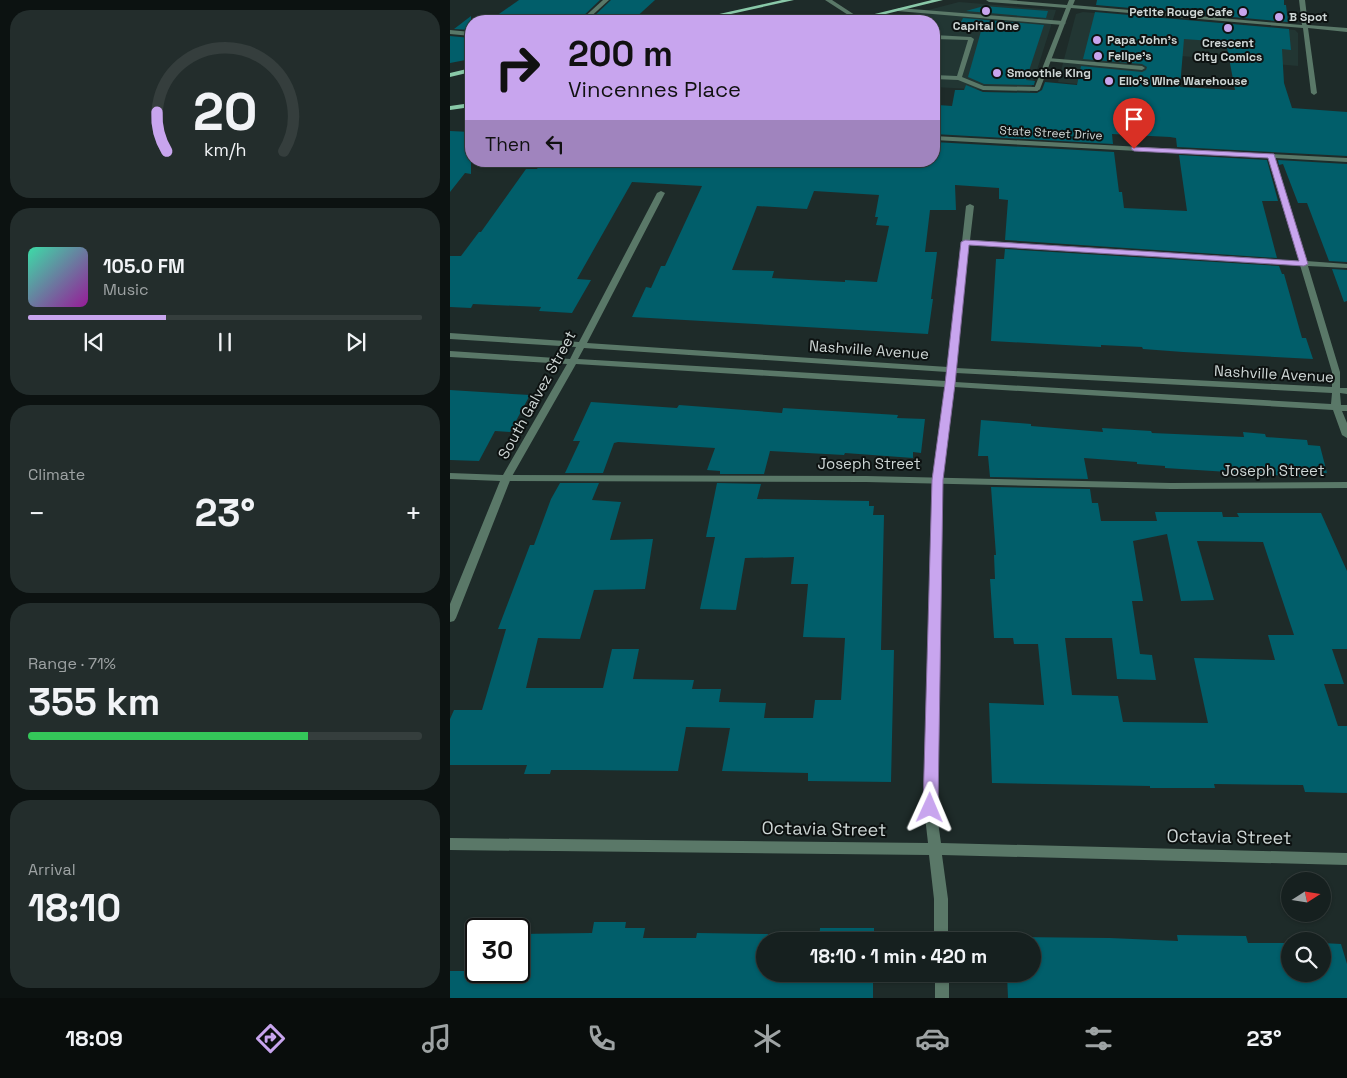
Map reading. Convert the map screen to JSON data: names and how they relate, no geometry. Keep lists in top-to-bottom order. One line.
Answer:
{"streets":{"street":["State Street Drive","Nashville Avenue","South Galvez Street","Joseph Street","Octavia Street"]},"crossings":[["Nashville Avenue","South Galvez Street"],["South Galvez Street","Joseph Street"]],"places":["Capital One","Petite Rouge Cafe","B Spot","Crescent City Comics","Papa John's","Felipe's","Smoothie King","Elio's Wine Warehouse"],"north":"right","page":{"turn":["200 m","Vincennes Place"],"then":"Then","song":["105.0 FM","Music"],"tile":["Climate",["Range · 71%","355 km"],["Arrival","18:10"]],"heat":["−","23°","+"],"limit":"30","trip":"18:10 · 1 min · 420 m","tabs":["18:09","23°"],"gauge":["20","km/h"]}}
